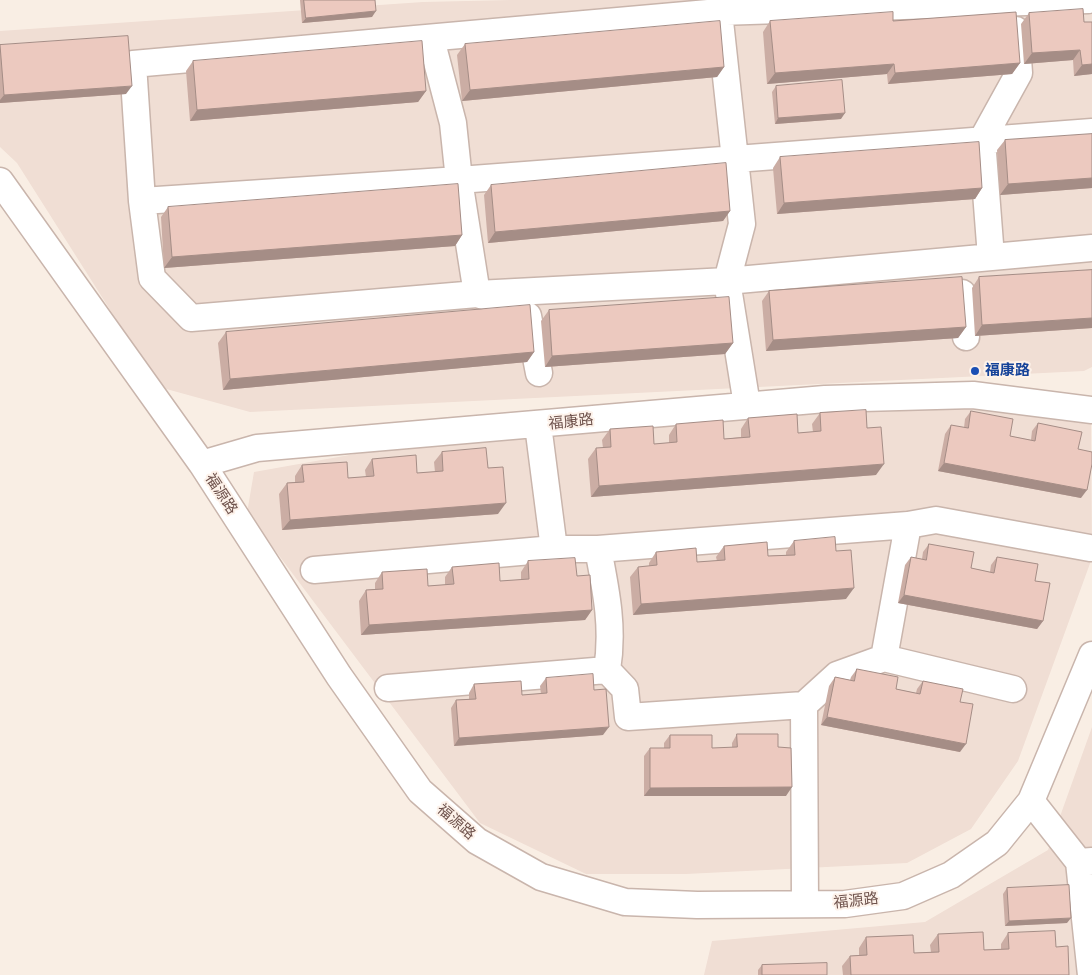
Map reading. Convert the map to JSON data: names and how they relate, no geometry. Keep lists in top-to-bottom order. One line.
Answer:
{"streets":{"street":["福康路","福源路"]},"crossings":[["福康路","福源路"]],"places":["福康路"]}
